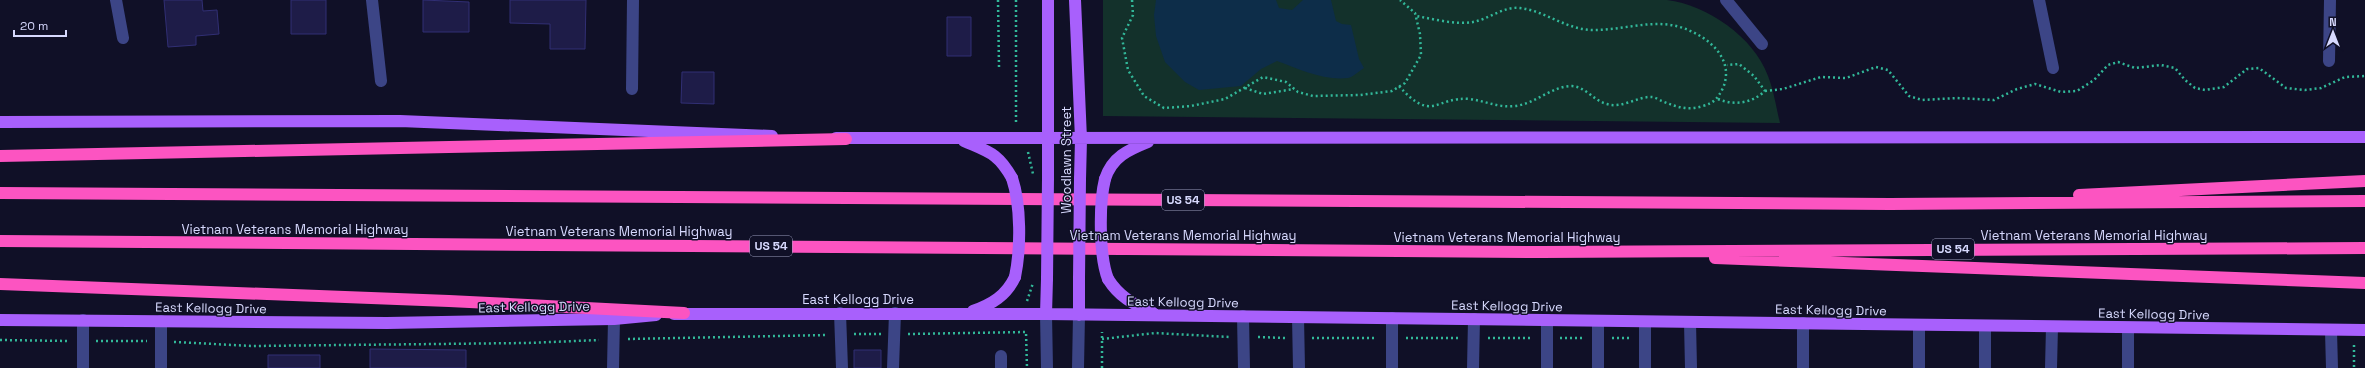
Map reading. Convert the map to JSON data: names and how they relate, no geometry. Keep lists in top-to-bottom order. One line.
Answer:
{"streets":{"highway":["US 54","Vietnam Veterans Memorial Highway"],"main road":["Woodlawn Street","East Kellogg Drive"]},"crossings":[["Woodlawn Street","East Kellogg Drive"]],"scale_bar":"20 m","north":"top"}
